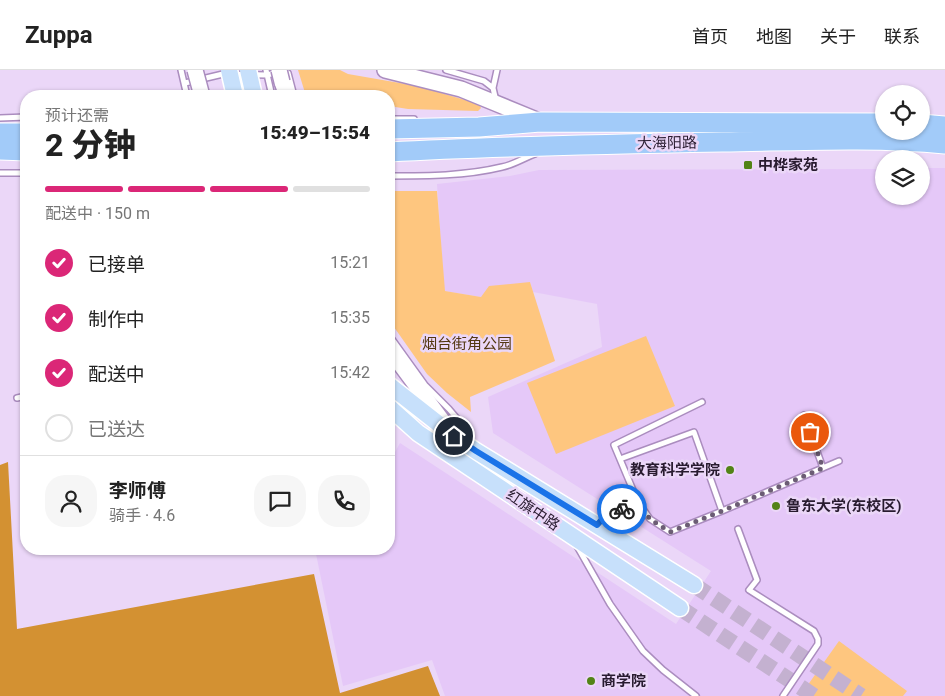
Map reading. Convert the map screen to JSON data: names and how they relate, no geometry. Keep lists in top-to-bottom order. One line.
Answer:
{"streets":{"highway":["大海阳路"],"main road":["红旗中路"]},"parks":["烟台街角公园"],"places":{"transit":["中桦家苑"],"other":["教育科学学院","鲁东大学(东校区)","商学院"]},"page":{"header":"Zuppa","nav":["首页","地图","关于","联系"],"heading":["2 分钟","预计还需","15:49–15:54"],"panel":["李师傅","骑手 · 4.6"],"bar":"配送中 · 150 m","list":[["已接单","15:21"],["制作中","15:35"],["配送中","15:42"],"已送达"]}}
